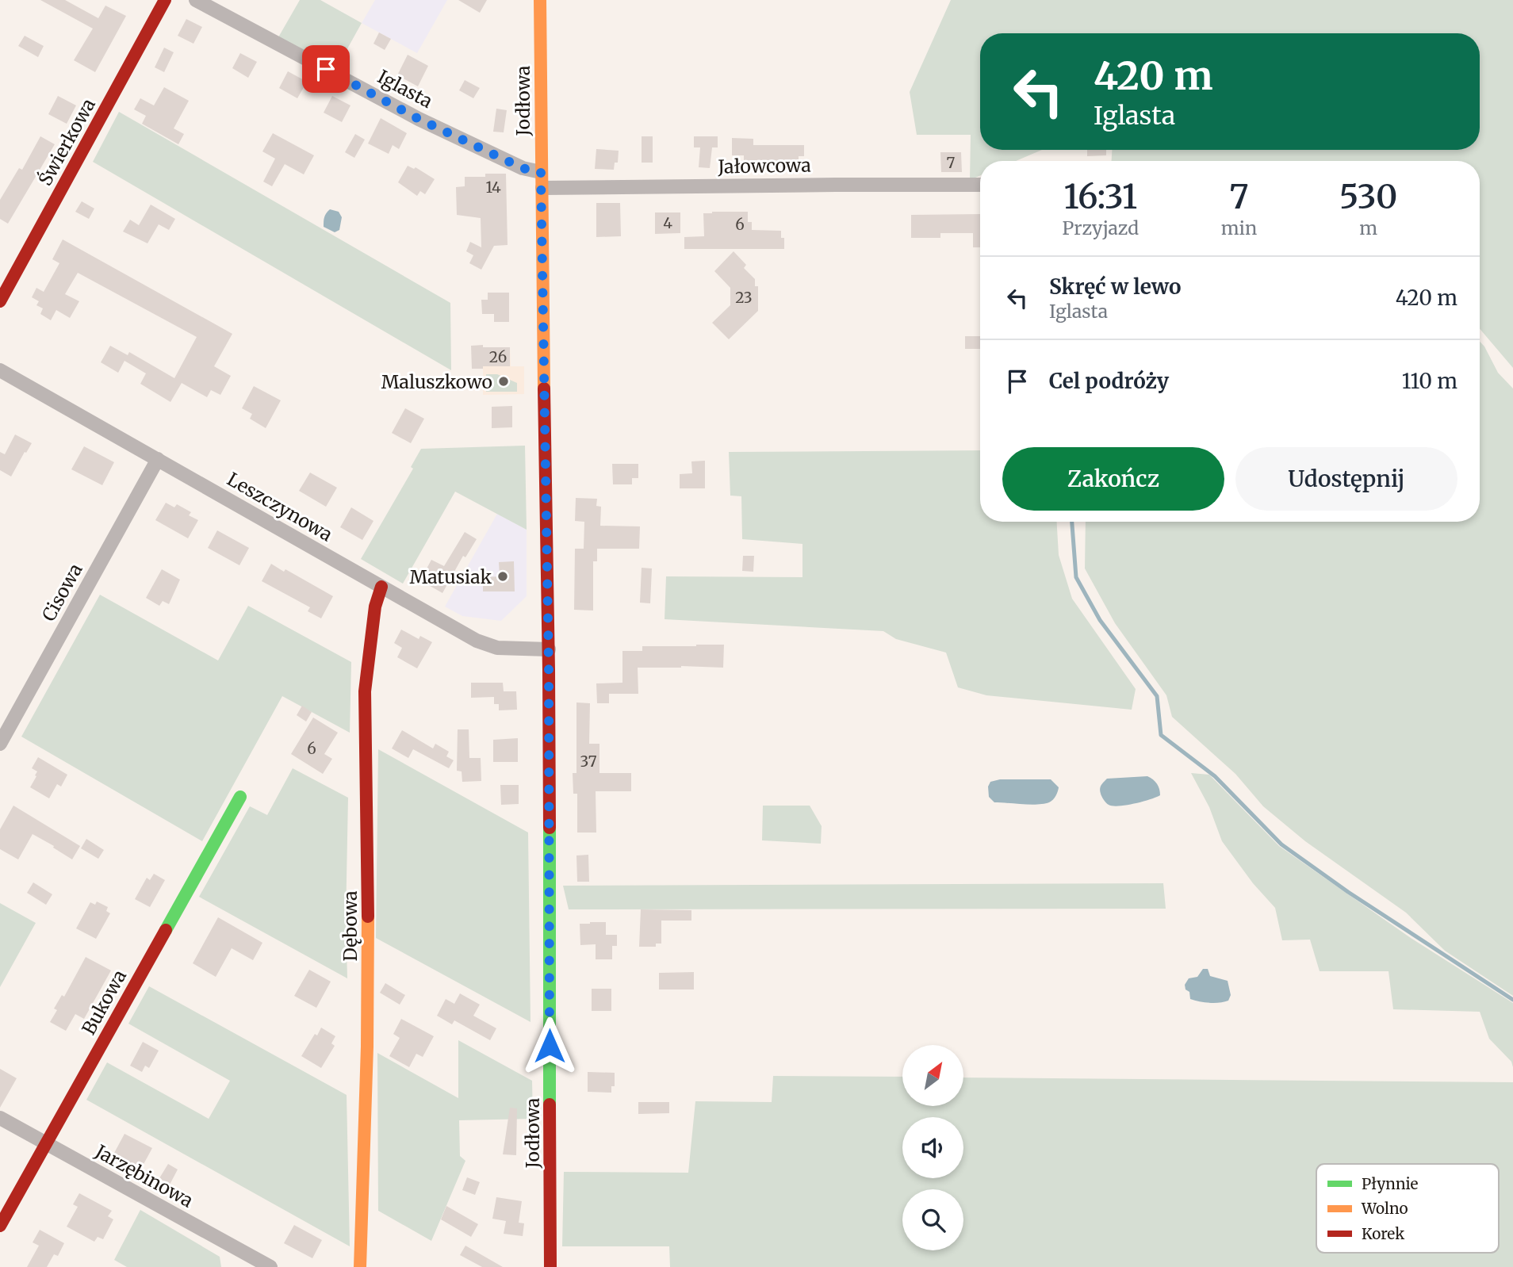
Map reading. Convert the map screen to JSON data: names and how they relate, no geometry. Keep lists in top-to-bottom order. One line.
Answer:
{"streets":{"street":["Iglasta","Jodłowa","Świerkowa","Jałowcowa","Leszczynowa","Cisowa","Dębowa","Bukowa","Jarzębinowa"]},"crossings":[["Iglasta","Jodłowa"],["Jodłowa","Jałowcowa"],["Jodłowa","Leszczynowa"],["Leszczynowa","Cisowa"],["Leszczynowa","Dębowa"],["Bukowa","Jarzębinowa"]],"places":["Maluszkowo","Matusiak"],"house_numbers":["7","14","4","6","23","26","6","37"],"legend":["Płynnie","Wolno","Korek"],"north":"top right","page":{"turn":["420 m","Iglasta"],"eta":["16:31","Przyjazd","7","min","530","m"],"list":[{"name":"Skręć w lewo","note":"Iglasta","value":"420 m"},{"name":"Cel podróży","value":"110 m"}],"buttons":["Zakończ","Udostępnij"]}}
